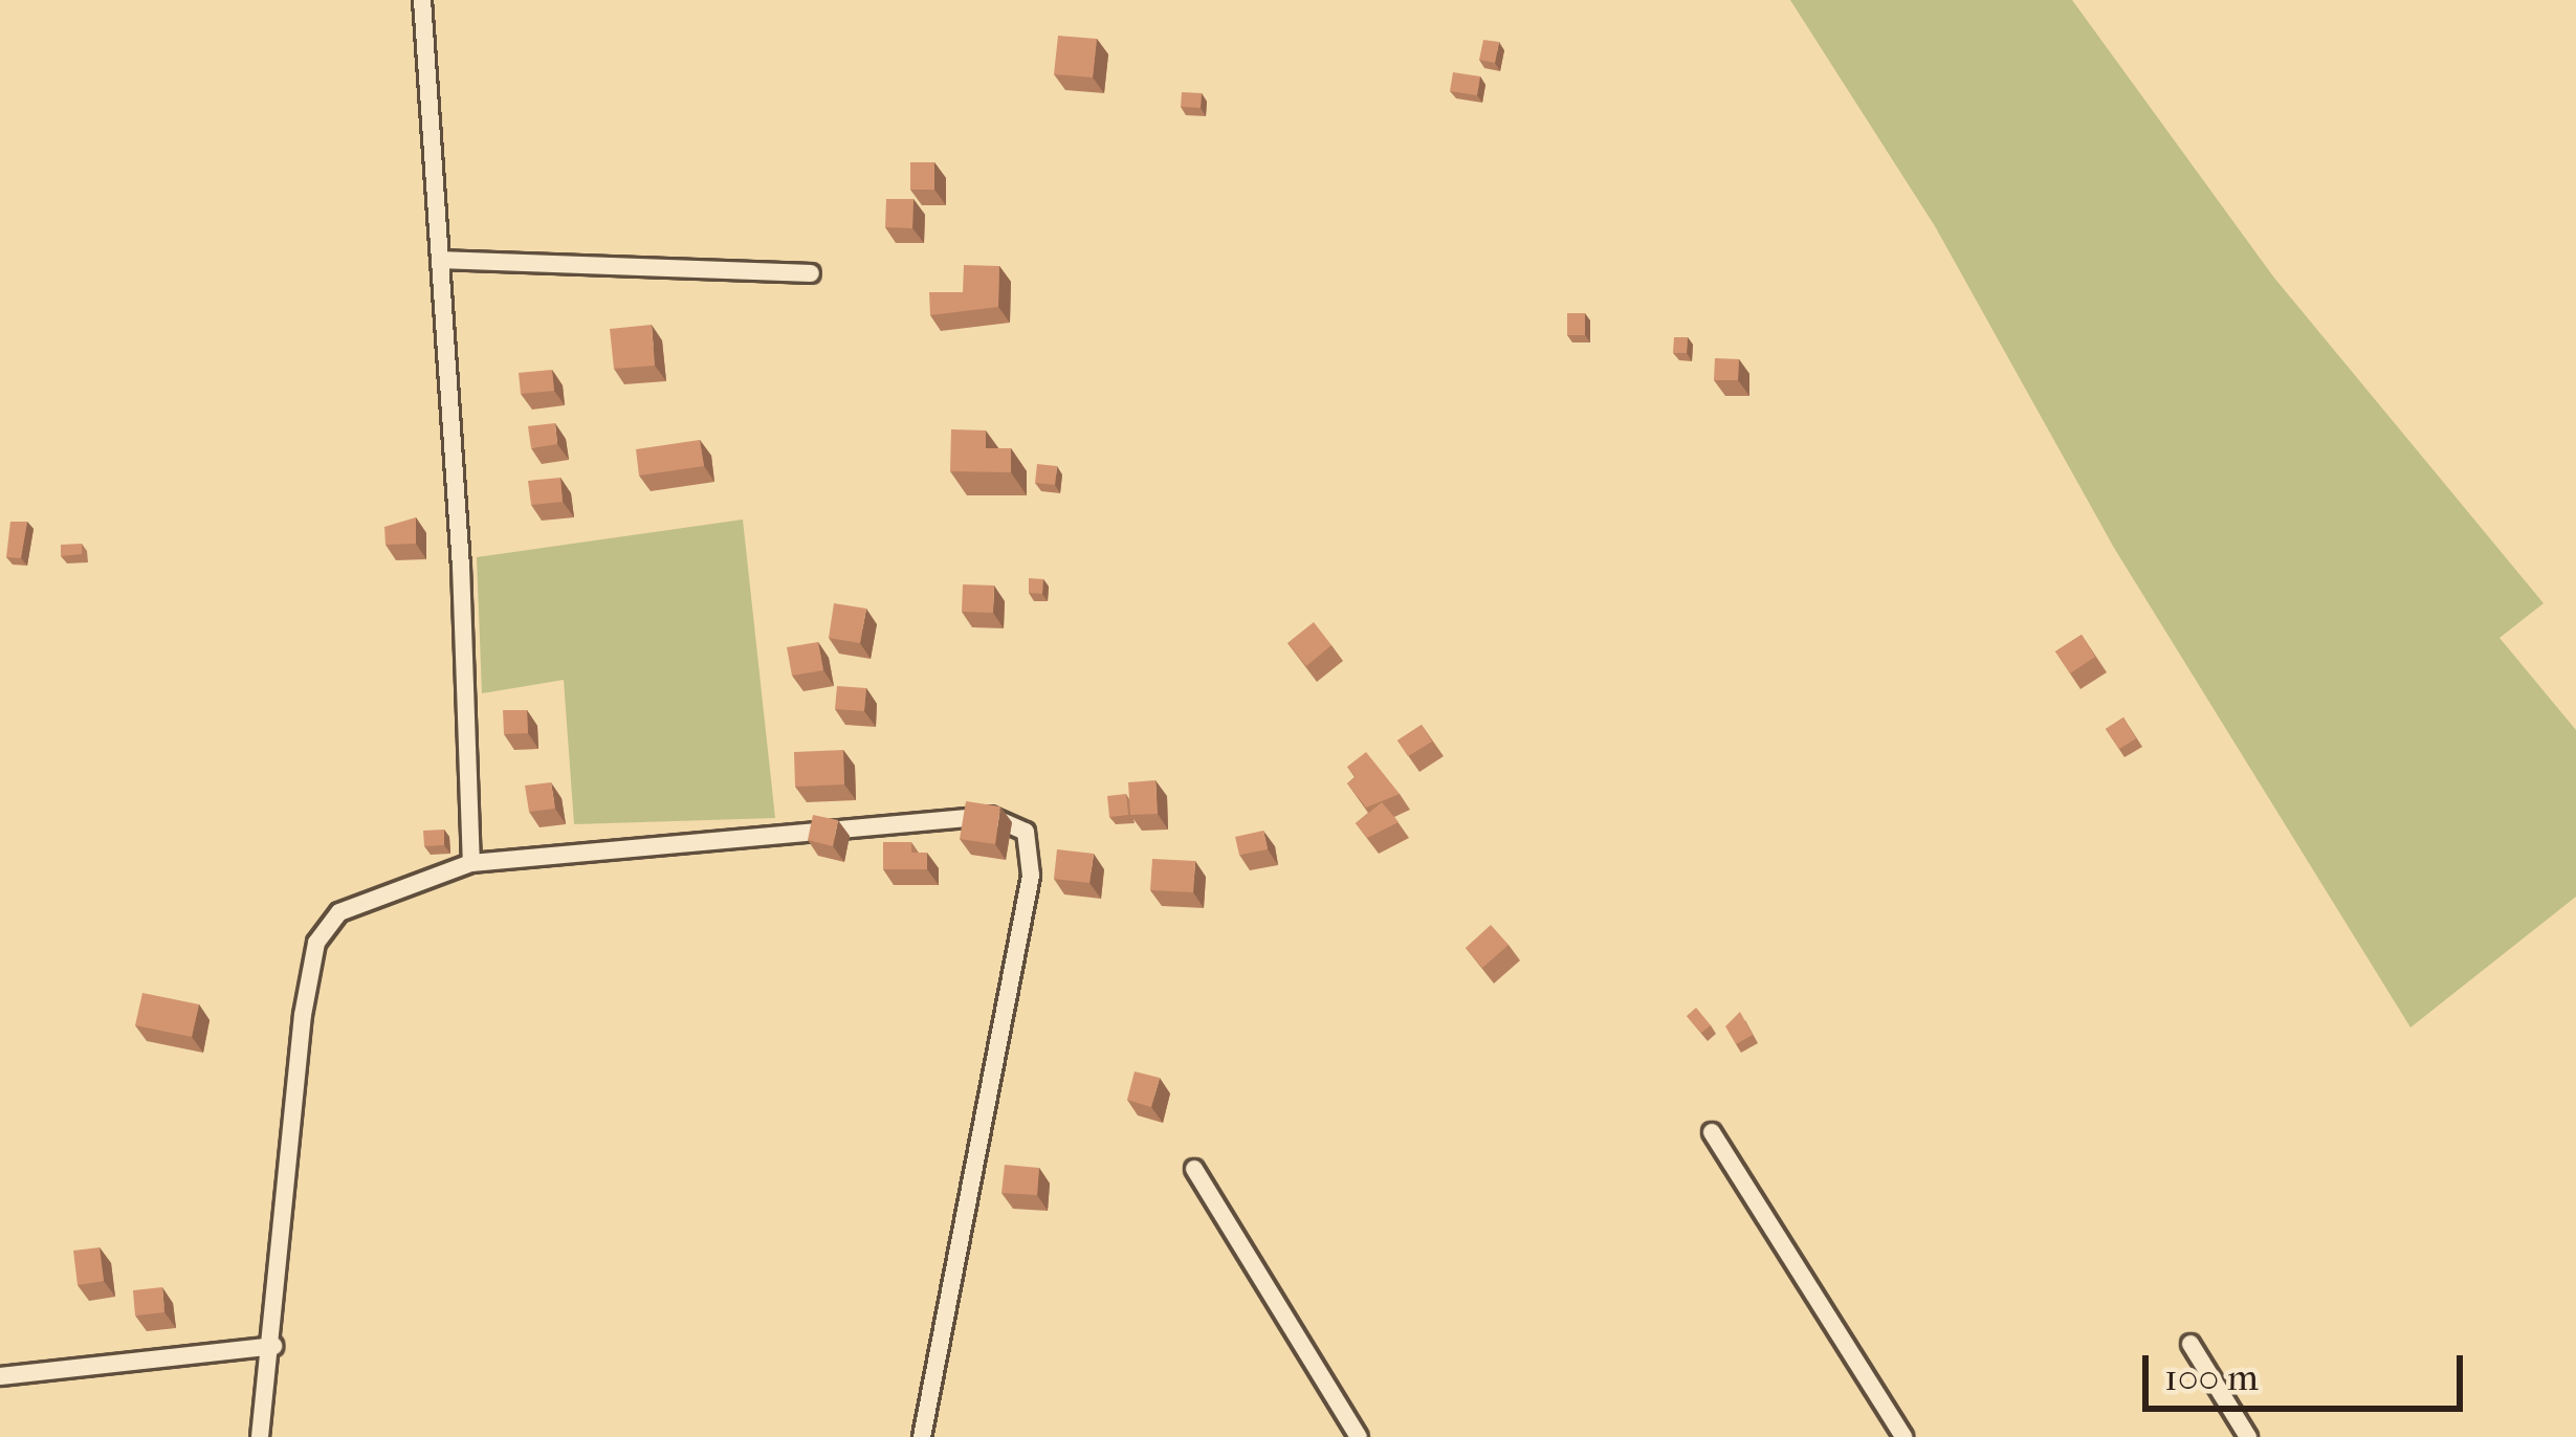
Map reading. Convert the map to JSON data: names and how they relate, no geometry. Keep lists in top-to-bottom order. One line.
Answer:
{"scale_bar":"100 m"}
